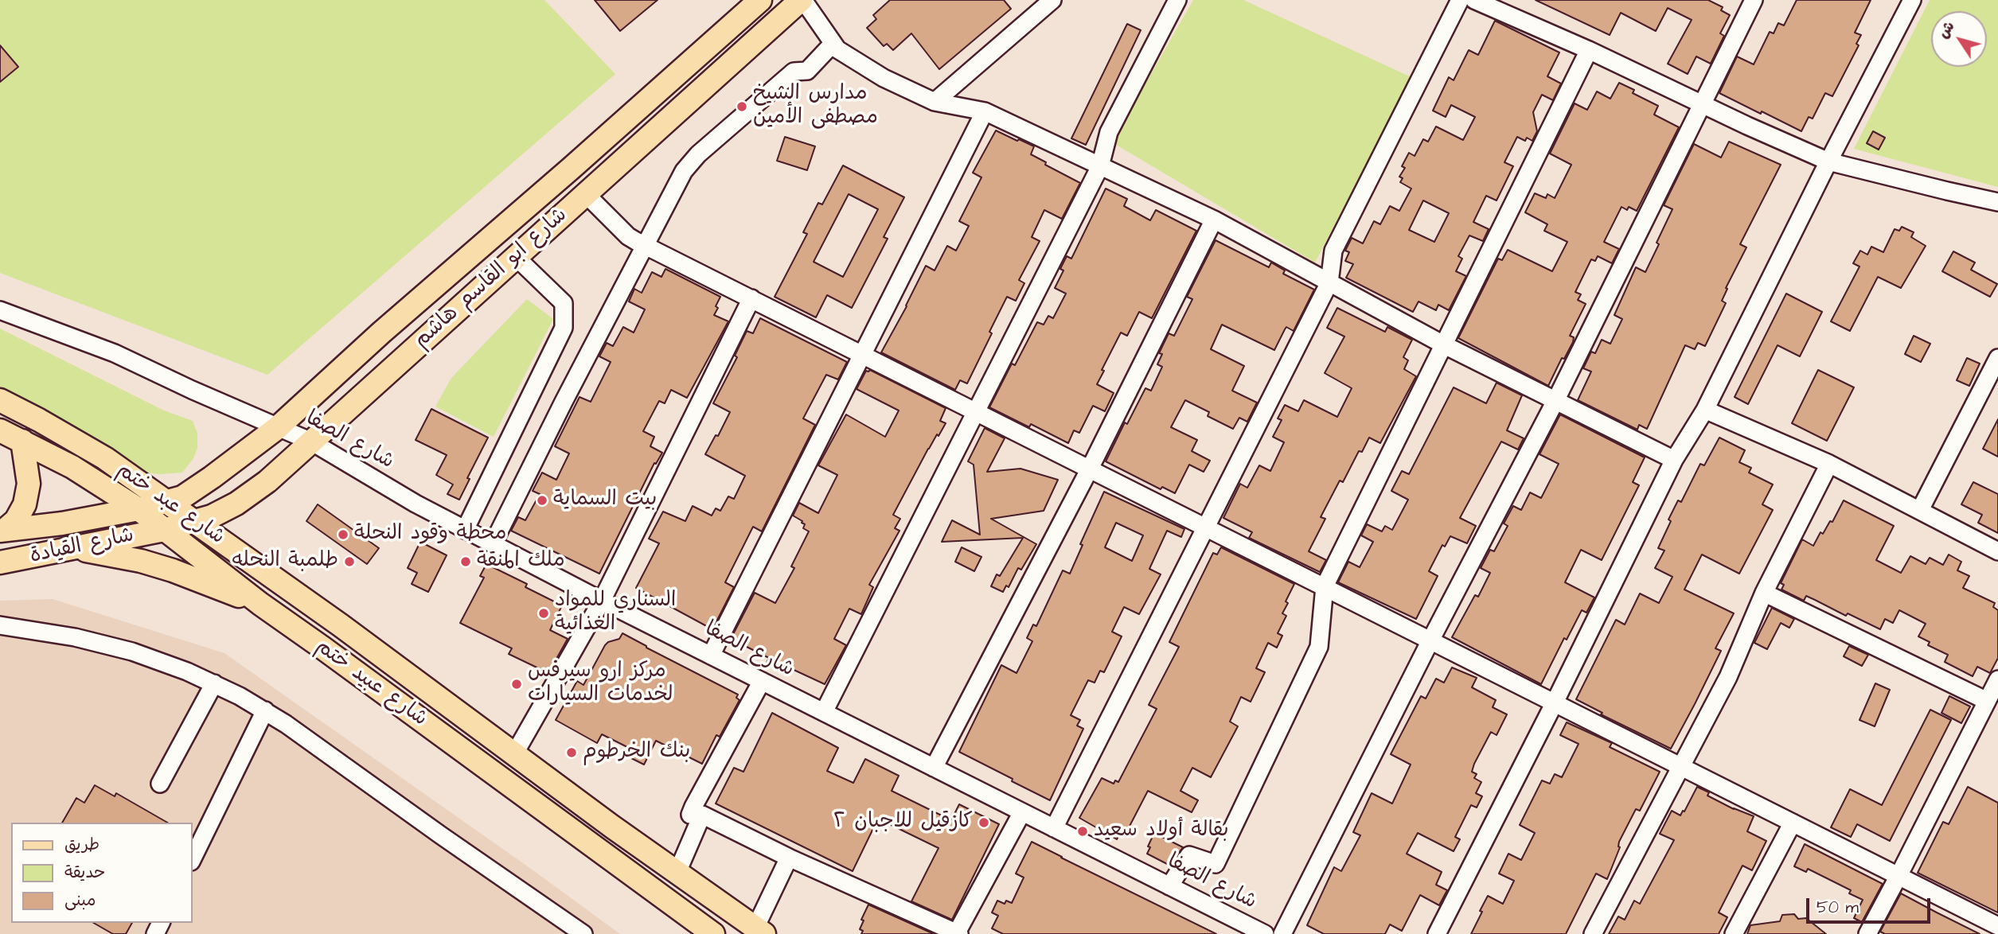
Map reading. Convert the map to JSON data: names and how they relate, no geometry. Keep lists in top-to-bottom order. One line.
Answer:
{"streets":{"main road":["شارع ابو القاسم هاشم","شارع عبد ختم","شارع القيادة","شارع عبيد ختم"],"street":["شارع الصفا"]},"crossings":[["شارع ابو القاسم هاشم","شارع الصفا"],["شارع ابو القاسم هاشم","شارع عبد ختم"],["شارع ابو القاسم هاشم","شارع القيادة"],["شارع ابو القاسم هاشم","شارع عبيد ختم"],["شارع عبد ختم","شارع عبيد ختم"],["شارع القيادة","شارع عبيد ختم"]],"places":["مدارس الشيخ مصطفى الأمين","بيت السماية","محطة وقود النحلة","طلمبة النحله","ملك المنقة","السناري للمواد الغذائية","مركز ارو سيرفس لخدمات السيارات","بنك الخرطوم","كازقيل للاجبان ٢","بقالة أولاد سعيد"],"legend":["طريق","حديقة","مبنى"],"scale_bar":"50 m","north":"top left"}
